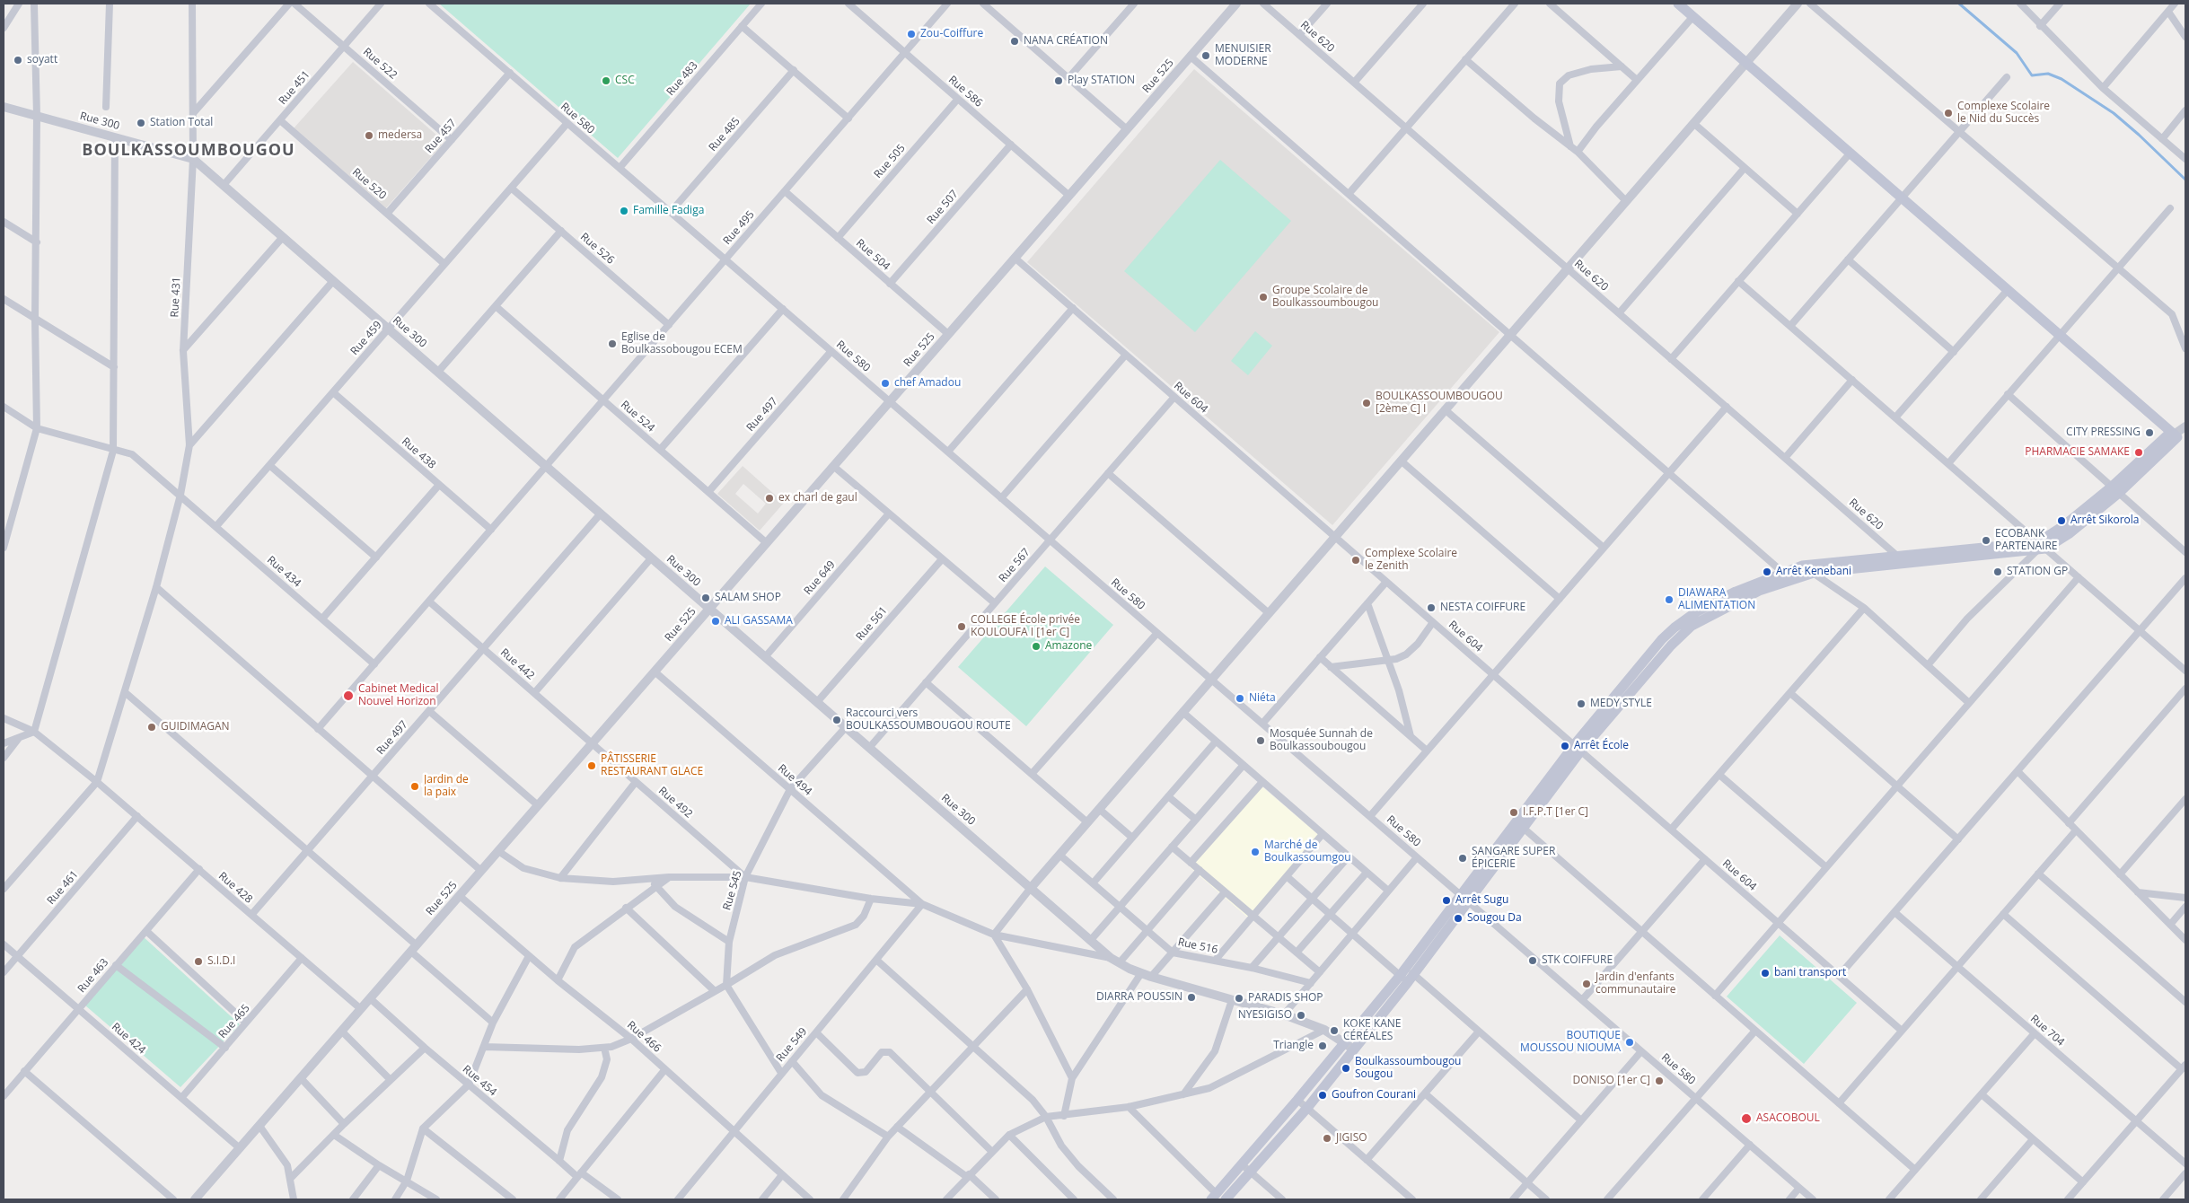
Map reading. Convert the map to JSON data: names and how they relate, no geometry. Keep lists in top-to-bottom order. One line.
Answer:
{"streets":{"street":["Rue 620","Rue 522","Rue 525","Rue 483","Rue 451","Rue 586","Rue 580","Rue 300","Rue 485","Rue 457","Rue 505","Rue 520","Rue 507","Rue 495","Rue 526","Rue 504","Rue 431","Rue 459","Rue 604","Rue 497","Rue 524","Rue 438","Rue 567","Rue 434","Rue 649","Rue 561","Rue 442","Rue 494","Rue 492","Rue 461","Rue 428","Rue 545","Rue 516","Rue 463","Rue 465","Rue 704","Rue 466","Rue 424","Rue 549","Rue 454"]},"crossings":[["Rue 522","Rue 451"],["Rue 522","Rue 457"],["Rue 525","Rue 586"],["Rue 525","Rue 580"],["Rue 525","Rue 300"],["Rue 525","Rue 504"],["Rue 525","Rue 604"],["Rue 525","Rue 524"],["Rue 525","Rue 442"],["Rue 525","Rue 494"],["Rue 525","Rue 492"],["Rue 525","Rue 428"],["Rue 525","Rue 466"],["Rue 525","Rue 424"],["Rue 525","Rue 454"],["Rue 483","Rue 580"],["Rue 451","Rue 300"],["Rue 451","Rue 520"],["Rue 586","Rue 505"],["Rue 586","Rue 507"],["Rue 586","Rue 495"],["Rue 580","Rue 485"],["Rue 580","Rue 457"],["Rue 580","Rue 495"],["Rue 580","Rue 459"],["Rue 580","Rue 497"],["Rue 580","Rue 567"],["Rue 300","Rue 495"],["Rue 300","Rue 431"],["Rue 300","Rue 459"],["Rue 300","Rue 497"],["Rue 300","Rue 567"],["Rue 300","Rue 649"],["Rue 300","Rue 561"],["Rue 300","Rue 545"],["Rue 457","Rue 520"],["Rue 505","Rue 504"],["Rue 520","Rue 459"],["Rue 507","Rue 504"],["Rue 495","Rue 526"],["Rue 495","Rue 504"],["Rue 495","Rue 524"],["Rue 495","Rue 438"],["Rue 495","Rue 434"],["Rue 495","Rue 442"],["Rue 526","Rue 459"],["Rue 431","Rue 434"],["Rue 431","Rue 428"],["Rue 459","Rue 438"],["Rue 459","Rue 434"],["Rue 604","Rue 567"],["Rue 497","Rue 524"],["Rue 497","Rue 442"],["Rue 497","Rue 428"],["Rue 442","Rue 492"],["Rue 494","Rue 545"],["Rue 494","Rue 549"],["Rue 492","Rue 545"],["Rue 461","Rue 428"],["Rue 461","Rue 424"],["Rue 428","Rue 463"],["Rue 428","Rue 465"],["Rue 463","Rue 424"],["Rue 465","Rue 424"],["Rue 466","Rue 549"]],"districts":["BOULKASSOUMBOUGOU"],"places":["Zou-Coiffure","NANA CRÉATION","MENUISIER MODERNE","soyatt","CSC","Play STATION","Complexe Scolaire le Nid du Succès","Station Total","medersa","Famille Fadiga","Groupe Scolaire de Boulkassoumbougou","Eglise de Boulkassobougou ECEM","chef Amadou","BOULKASSOUMBOUGOU [2ème C] I","CITY PRESSING","PHARMACIE SAMAKE","ex charl de gaul","Arrêt Sikorola","ECOBANK PARTENAIRE","Complexe Scolaire le Zenith","Arrêt Kenebani","STATION GP","SALAM SHOP","DIAWARA ALIMENTATION","NESTA COIFFURE","ALI GASSAMA","COLLEGE École privée KOULOUFA I [1er C]","Amazone","Cabinet Medical Nouvel Horizon","Niéta","MEDY STYLE","Raccourci vers BOULKASSOUMBOUGOU ROUTE","GUIDIMAGAN","Mosquée Sunnah de Boulkassoubougou","Arrêt École","PÂTISSERIE RESTAURANT GLACE","Jardin de la paix","I.F.P.T [1er C]","Marché de Boulkassoumgou","SANGARE SUPER ÉPICERIE","Arrêt Sugu","Sougou Da","STK COIFFURE","S.I.D.I","bani transport","Jardin d'enfants communautaire","DIARRA POUSSIN","PARADIS SHOP","NYESIGISO","KOKE KANE CÉRÉALES","BOUTIQUE MOUSSOU NIOUMA","Triangle","Boulkassoumbougou Sougou","DONISO [1er C]","Goufron Courani","ASACOBOUL","JIGISO"]}
